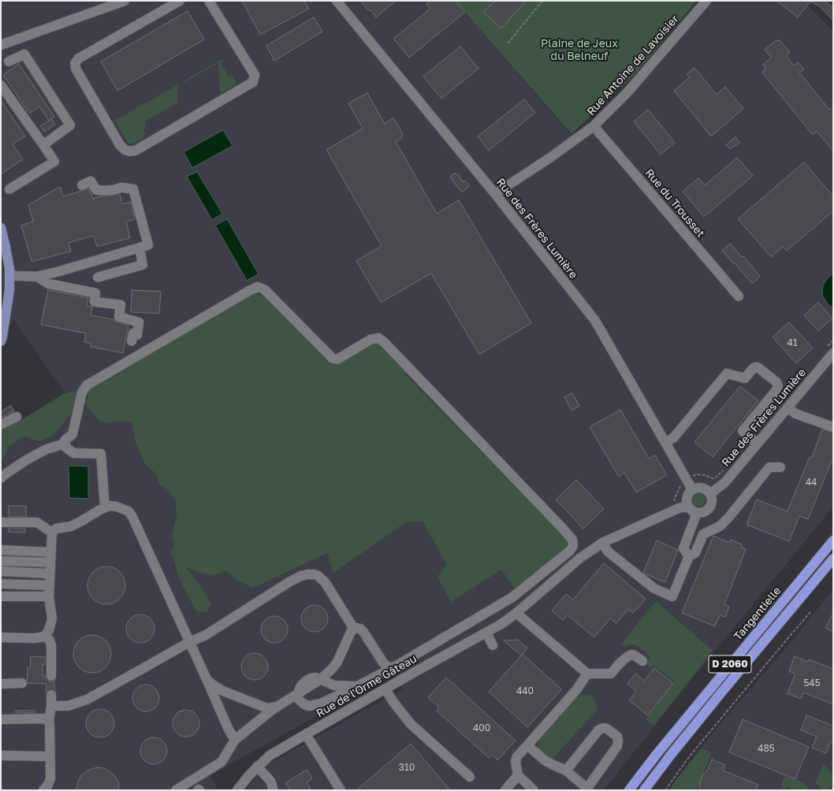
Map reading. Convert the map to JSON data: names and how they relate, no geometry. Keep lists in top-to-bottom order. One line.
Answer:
{"streets":{"highway":["Tangentielle","D 2060"],"street":["Rue Antoine de Lavoisier","Rue du Trousset","Rue des Frères Lumière","Rue de l'Orme Gâteau"]},"crossings":[["Rue Antoine de Lavoisier","Rue du Trousset"],["Rue Antoine de Lavoisier","Rue des Frères Lumière"],["Rue des Frères Lumière","Rue de l'Orme Gâteau"]],"parks":["Plaine de Jeux du Belneuf"],"house_numbers":["41","44","545","440","400","485","310"]}
